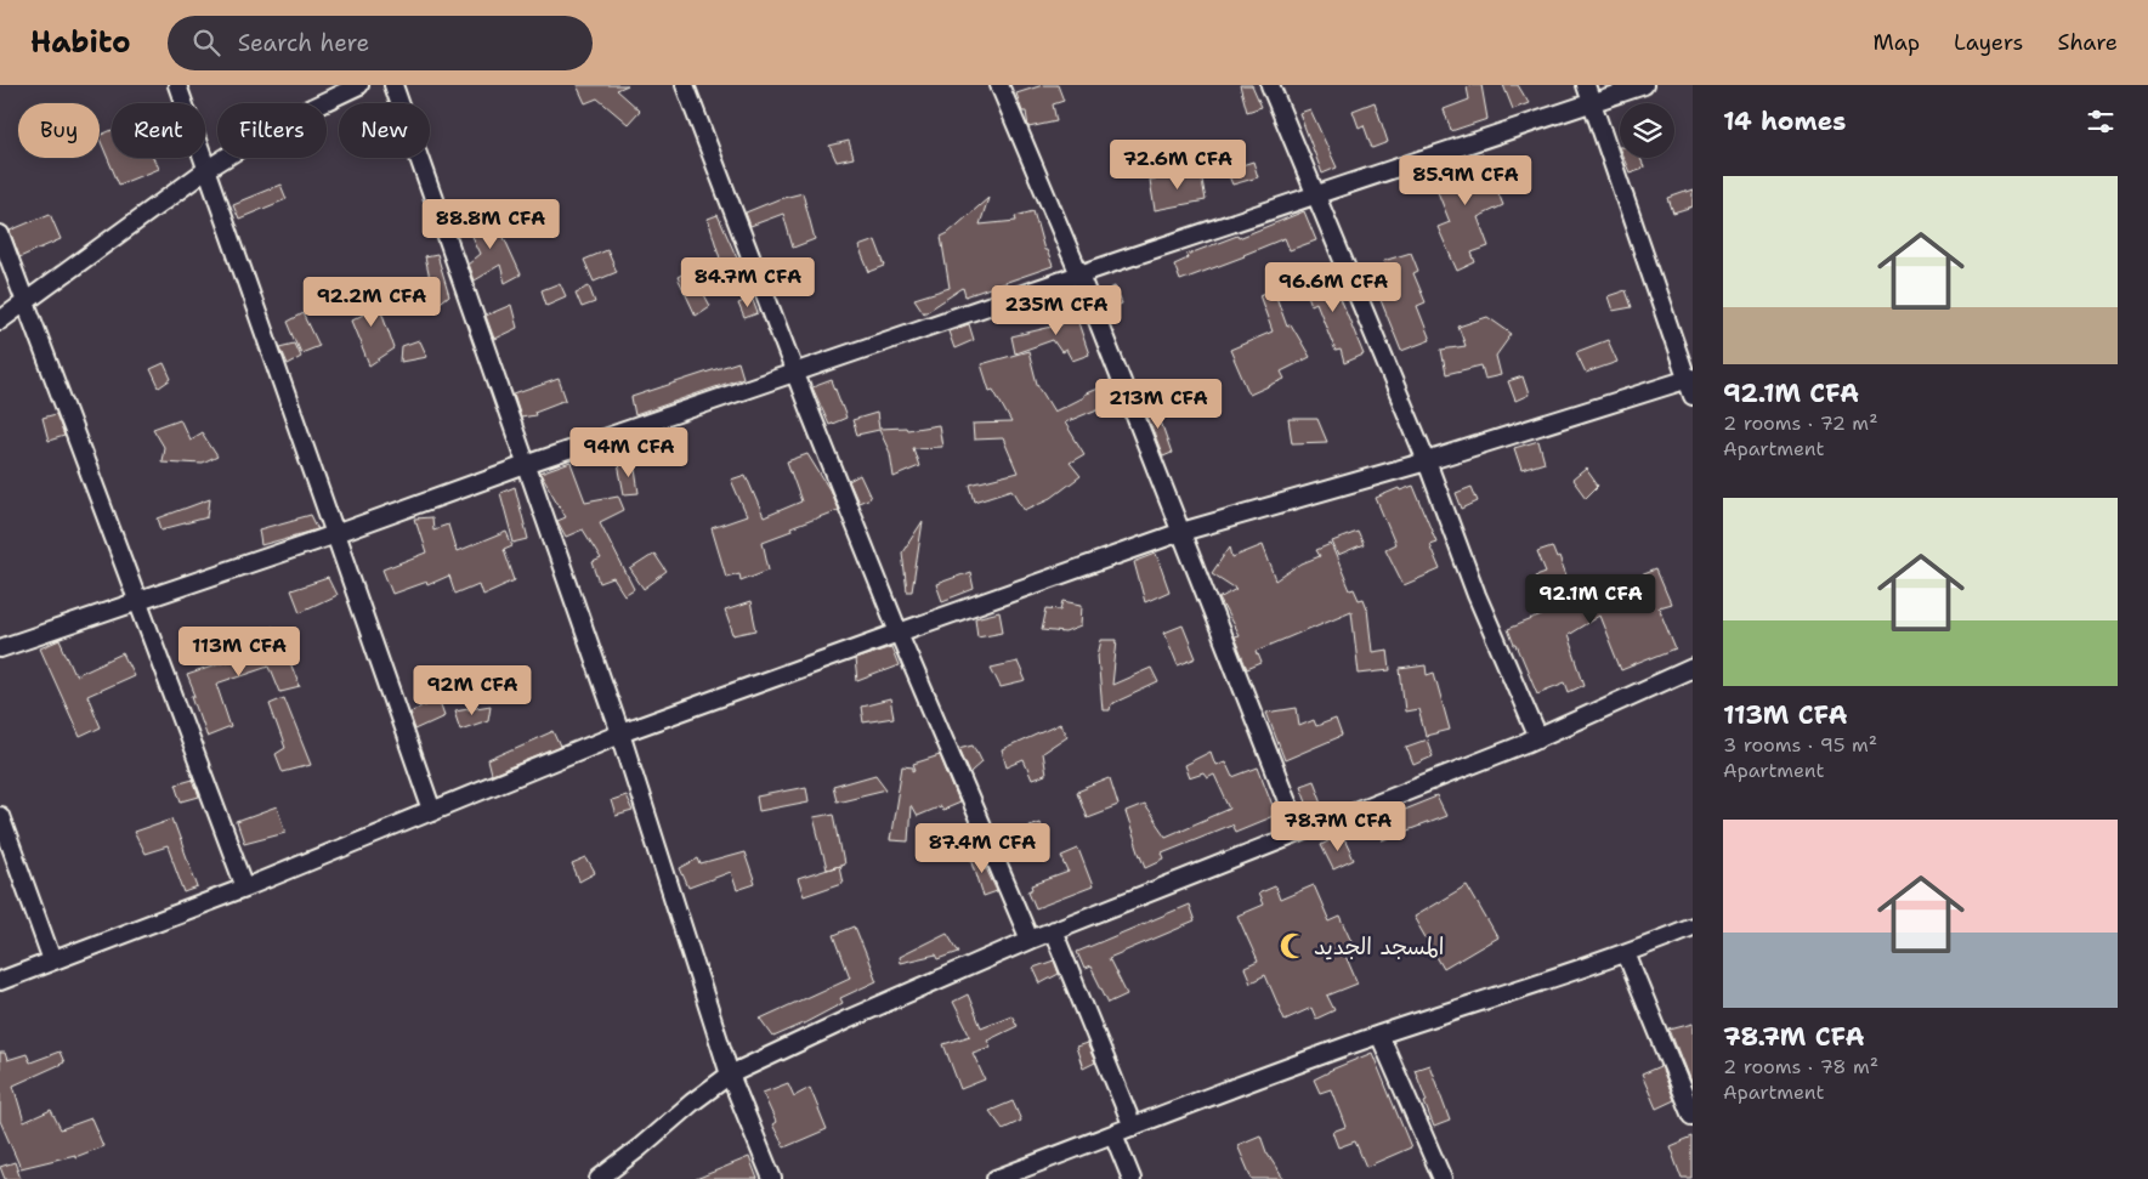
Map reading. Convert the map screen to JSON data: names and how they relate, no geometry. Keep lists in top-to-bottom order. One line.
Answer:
{"places":{"mosque":["المسجد الجديد"]},"page":{"header":"Habito","search":"Search here","nav":["Map","Layers","Share"],"heading":"14 homes","chip":["Buy","Rent","Filters","New"],"price":["72.6M CFA","85.9M CFA","88.8M CFA","84.7M CFA","96.6M CFA","92.2M CFA","235M CFA","213M CFA","94M CFA","92.1M CFA","113M CFA","92M CFA","78.7M CFA","87.4M CFA"],"list":[{"name":"92.1M CFA","note":"2 rooms · 72 m² · Apartment"},{"name":"113M CFA","note":"3 rooms · 95 m² · Apartment"},{"name":"78.7M CFA","note":"2 rooms · 78 m² · Apartment"}]}}
